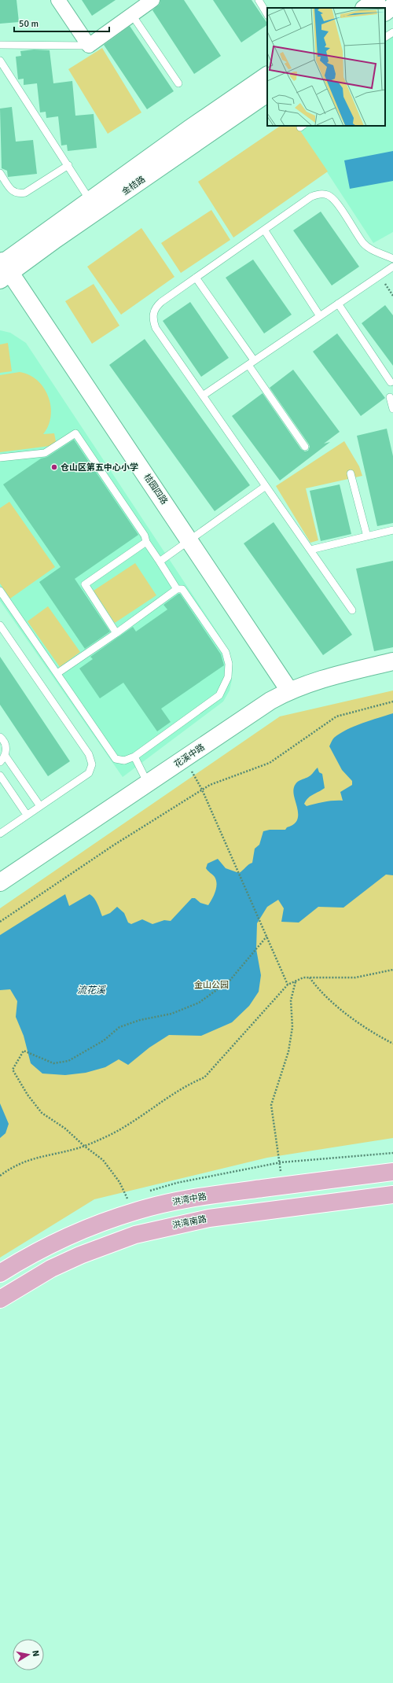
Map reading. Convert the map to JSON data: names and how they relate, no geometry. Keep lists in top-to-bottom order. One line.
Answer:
{"streets":{"main road":["洪湾中路","洪湾南路"],"street":["金桔路","桔园四路","花溪中路"]},"crossings":[["金桔路","桔园四路"],["桔园四路","花溪中路"]],"water":["流花溪"],"parks":["金山公园"],"places":["仓山区第五中心小学"],"scale_bar":"50 m","north":"right"}
